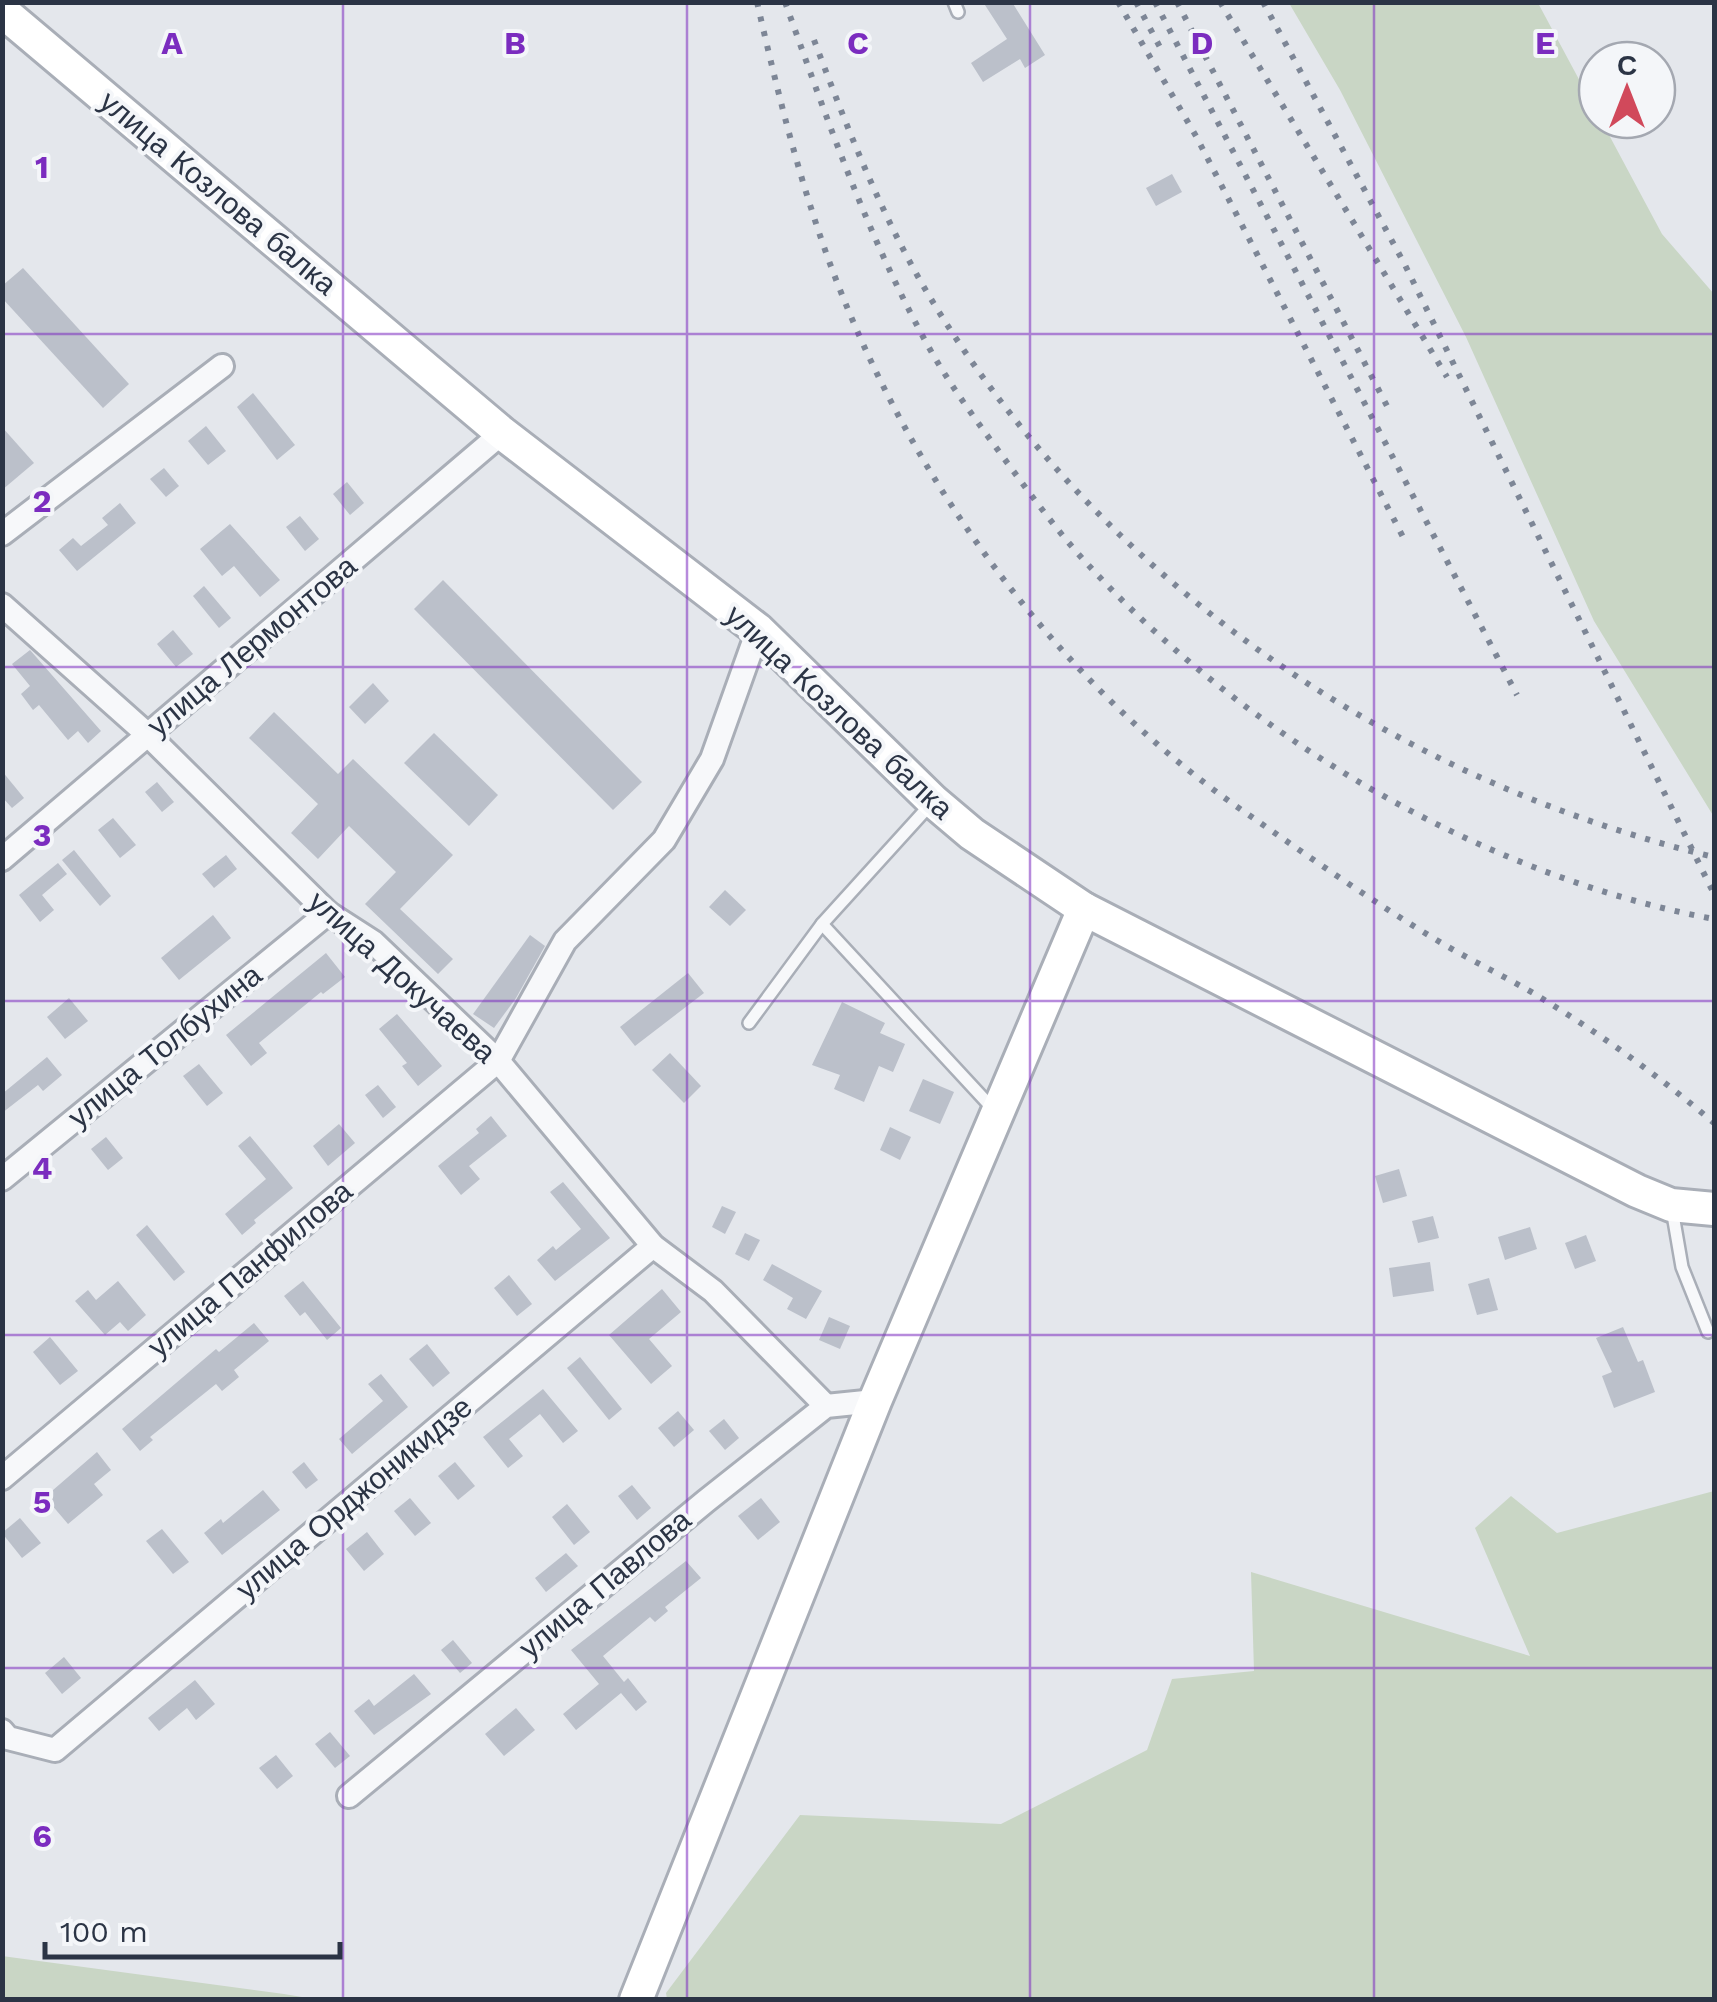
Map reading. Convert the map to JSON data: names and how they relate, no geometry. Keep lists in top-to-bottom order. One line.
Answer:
{"streets":{"main road":["улица Козлова балка"],"street":["улица Лермонтова","улица Докучаева","улица Толбухина","улица Панфилова","улица Орджоникидзе","улица Павлова"]},"crossings":[["улица Козлова балка","улица Лермонтова"],["улица Лермонтова","улица Докучаева"],["улица Докучаева","улица Толбухина"],["улица Докучаева","улица Панфилова"],["улица Докучаева","улица Орджоникидзе"],["улица Докучаева","улица Павлова"]],"scale_bar":"100 m","north":"top","grid":{"columns":["A","B","C","D","E"],"rows":["1","2","3","4","5","6"]}}
